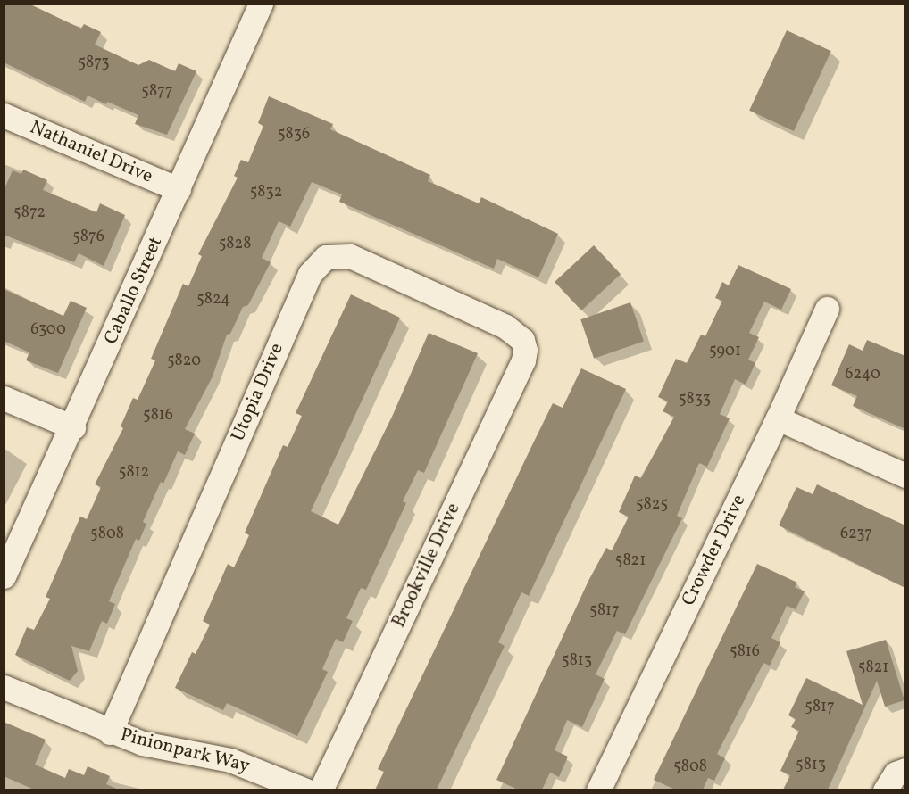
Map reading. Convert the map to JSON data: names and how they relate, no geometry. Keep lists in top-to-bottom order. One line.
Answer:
{"streets":{"street":["Nathaniel Drive","Caballo Street","Utopia Drive","Crowder Drive","Brookville Drive","Pinionpark Way"]},"crossings":[["Nathaniel Drive","Caballo Street"],["Utopia Drive","Brookville Drive"],["Utopia Drive","Pinionpark Way"]],"house_numbers":["5873","5877","5836","5832","5872","5876","5828","5824","6300","5901","5820","6240","5833","5816","5812","5825","5808","6237","5821","5817","5816","5813","5821","5817","5813","5808"]}
